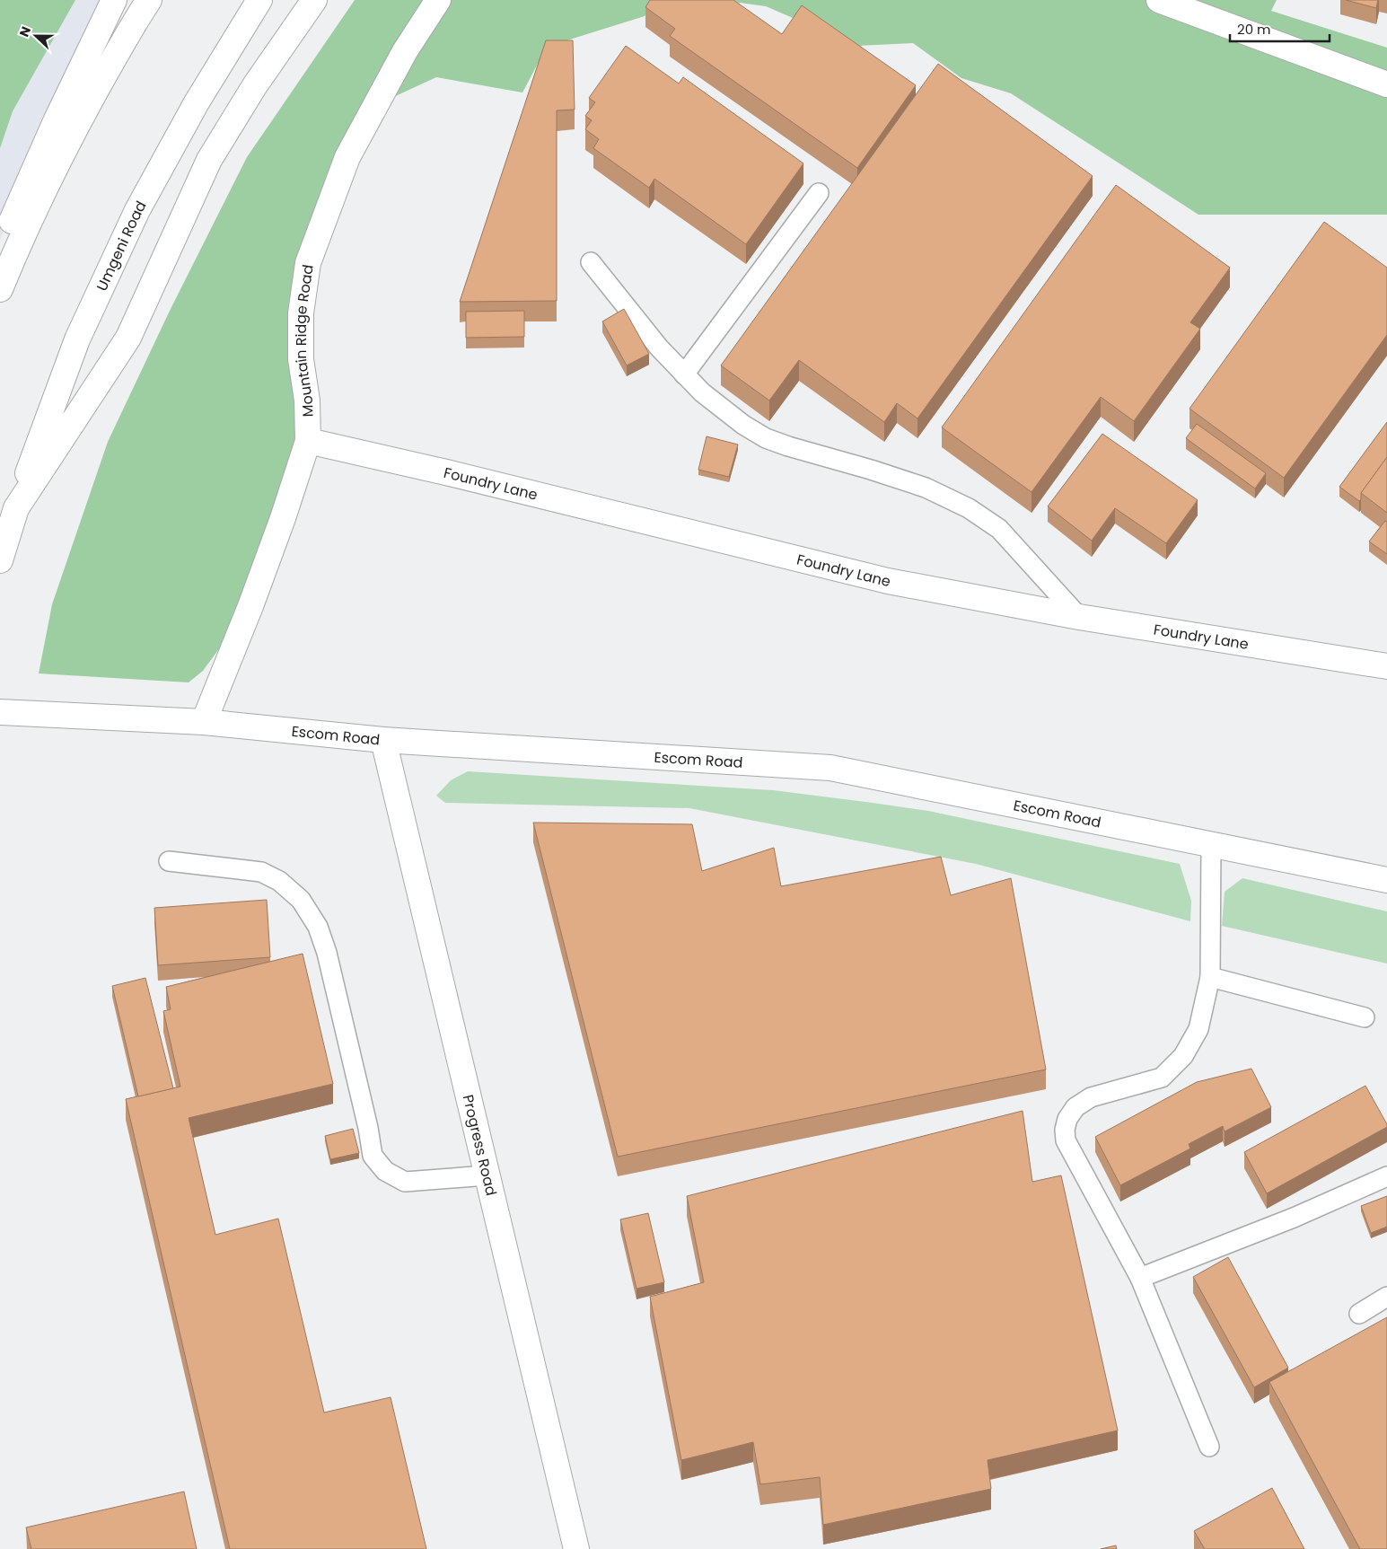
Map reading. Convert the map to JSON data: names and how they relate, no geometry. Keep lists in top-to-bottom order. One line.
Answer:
{"streets":{"main road":["Umgeni Road","Mountain Ridge Road","Foundry Lane","Escom Road","Progress Road"]},"crossings":[["Mountain Ridge Road","Foundry Lane"],["Mountain Ridge Road","Escom Road"],["Escom Road","Progress Road"]],"scale_bar":"20 m","north":"left"}
